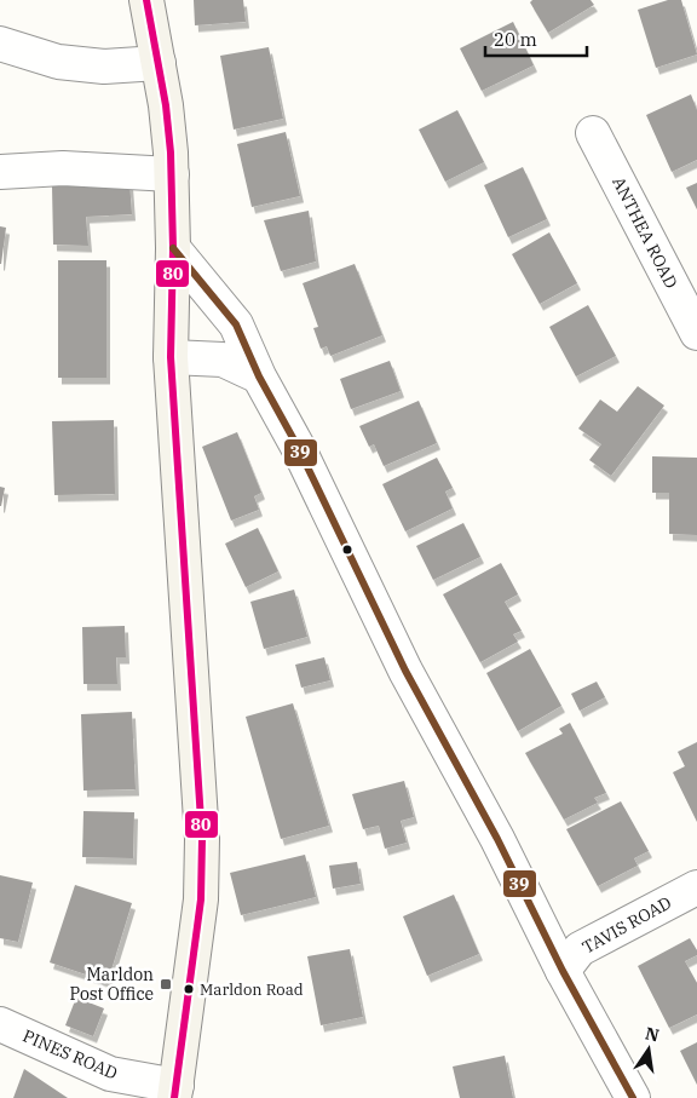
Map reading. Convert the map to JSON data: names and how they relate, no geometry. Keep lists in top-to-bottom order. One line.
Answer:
{"streets":{"street":["ANTHEA ROAD","TAVIS ROAD","PINES ROAD"]},"places":{"transit":["Marldon Post Office"],"other":["Marldon Road"]},"lines":["transit line 80","transit line 39"],"scale_bar":"20 m","north":"top"}
